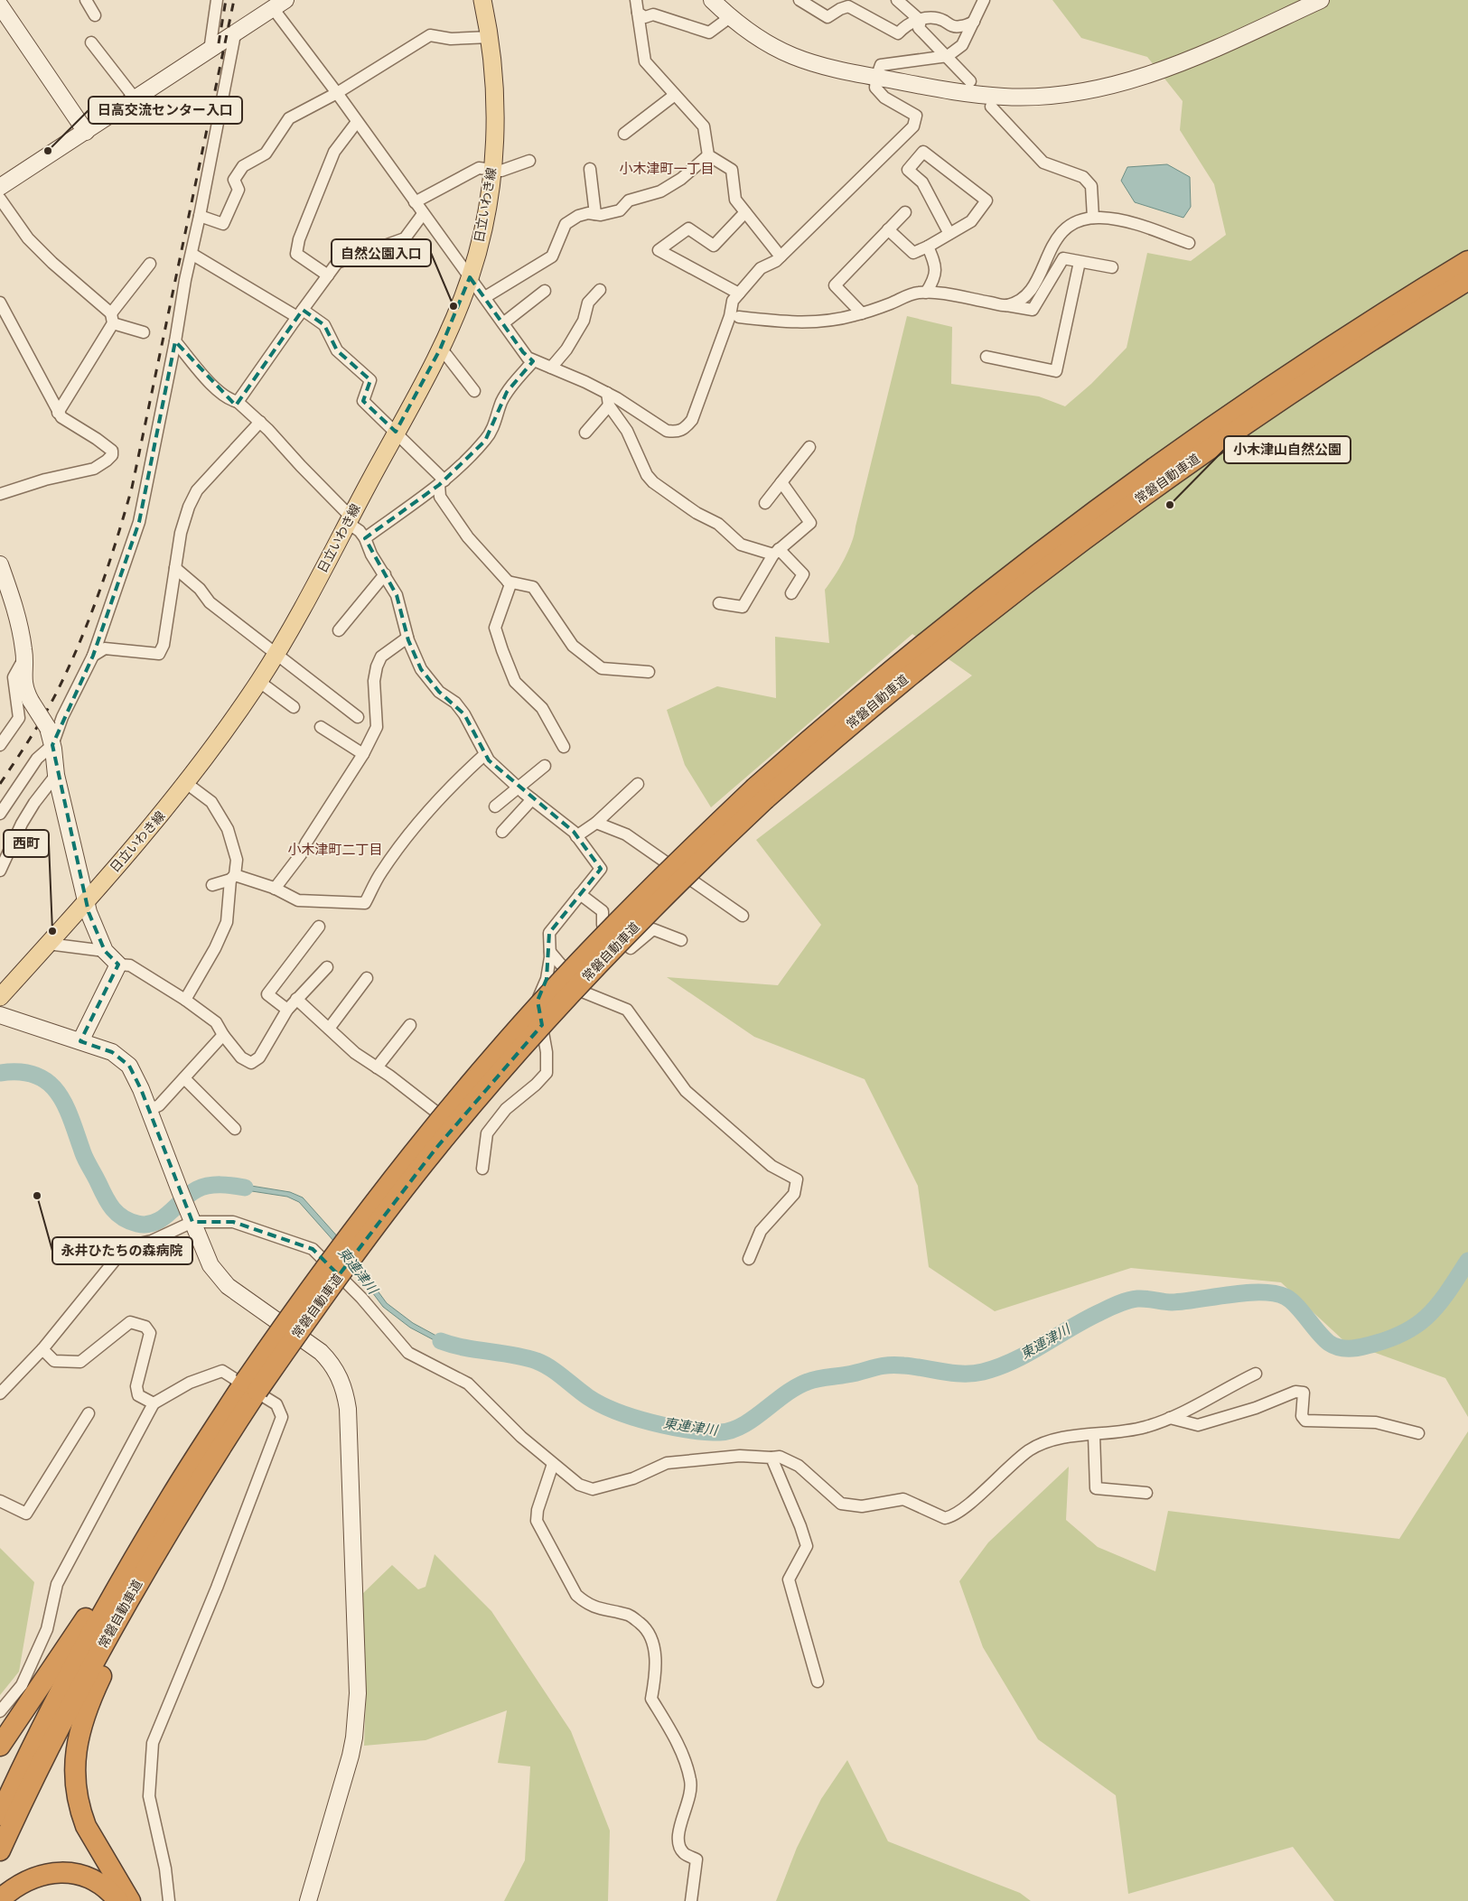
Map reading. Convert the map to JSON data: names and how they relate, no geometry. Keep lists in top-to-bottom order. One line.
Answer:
{"streets":{"highway":["常磐自動車道"],"main road":["日立いわき線"]},"districts":["小木津町一丁目","小木津町二丁目"],"water":["東連津川"],"places":["日高交流センター入口","自然公園入口","小木津山自然公園","西町","永井ひたちの森病院"]}
